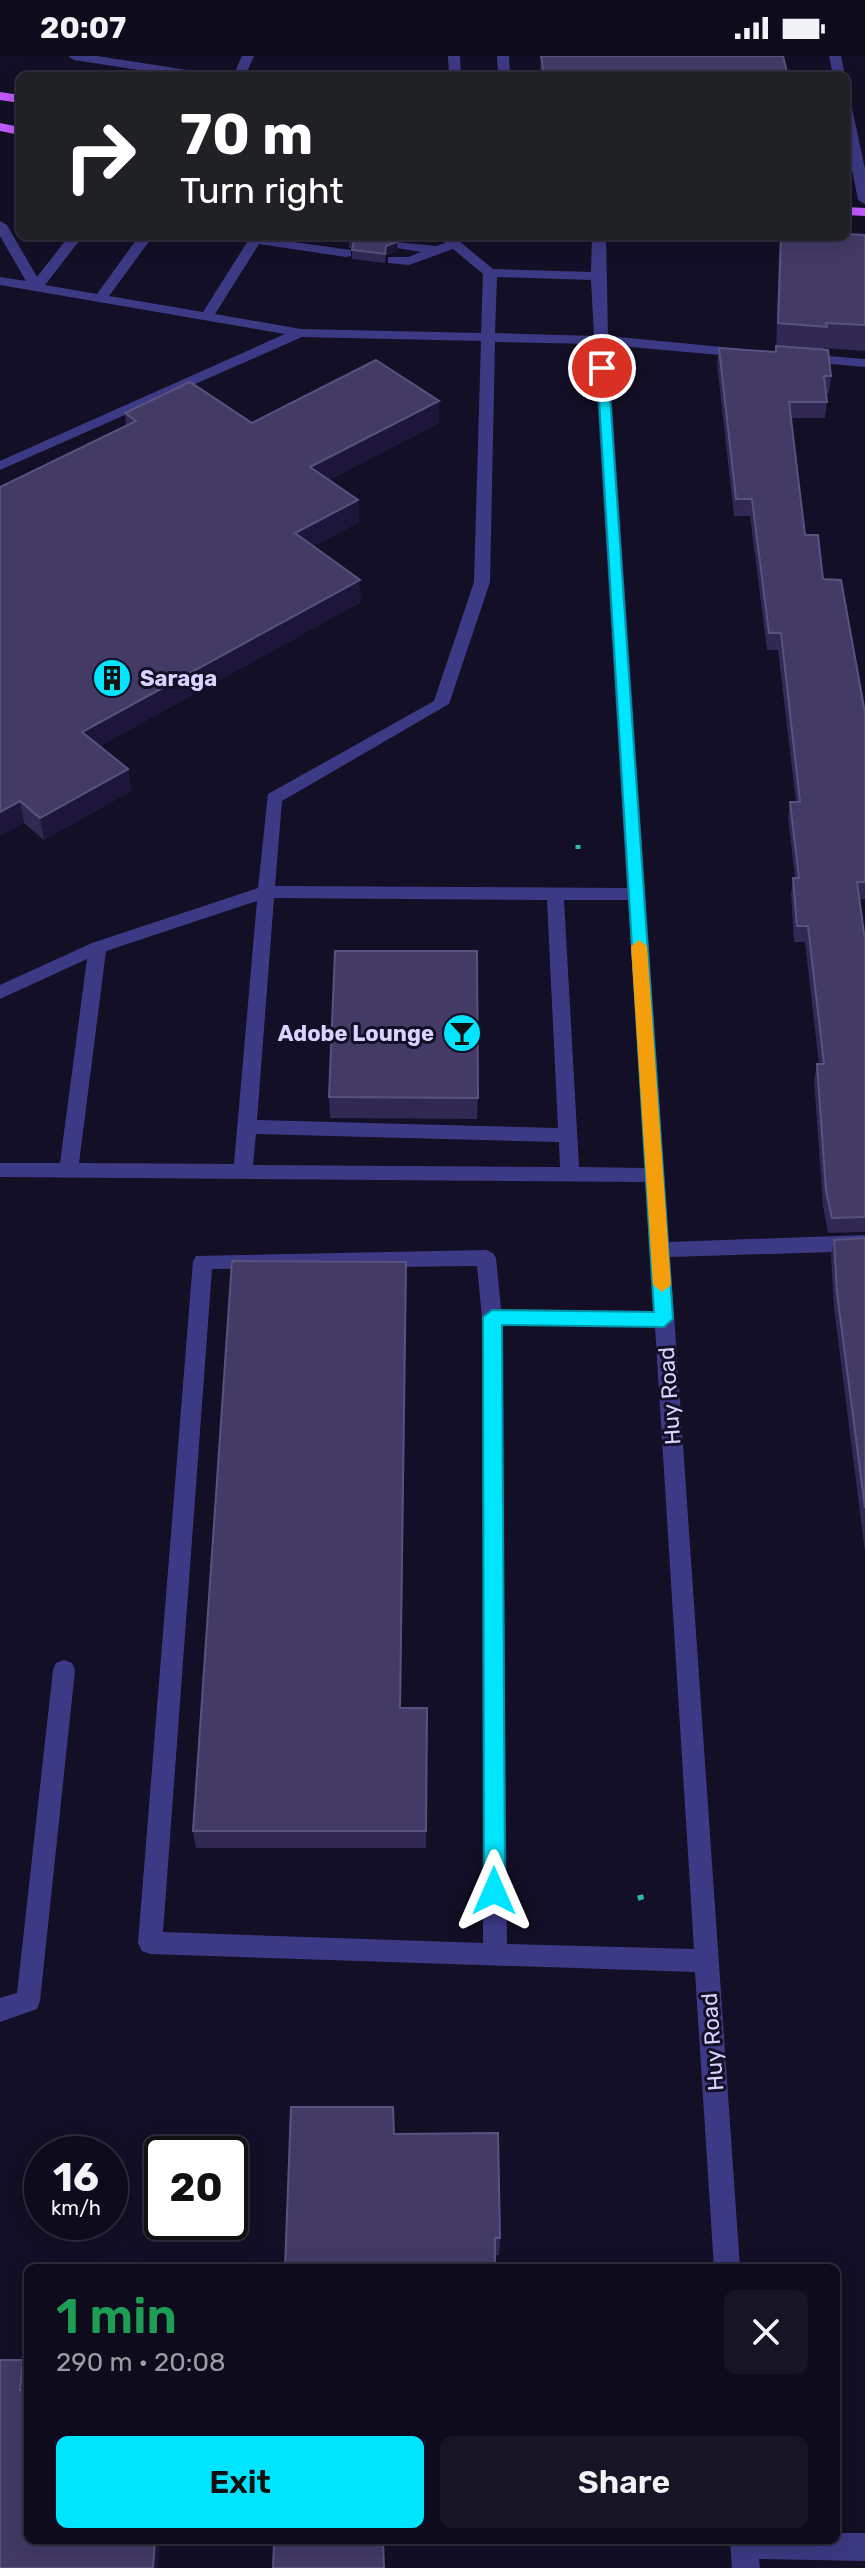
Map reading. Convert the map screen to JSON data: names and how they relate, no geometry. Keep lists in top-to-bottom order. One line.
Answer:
{"streets":{"street":["Huy Road"]},"places":{"building":["Saraga"],"bar":["Adobe Lounge"]},"page":{"status":"20:07","turn":["70 m","Turn right"],"speed":"16 km/h","limit":"20","heading":["1 min","290 m · 20:08"],"buttons":["Exit","Share"]}}
